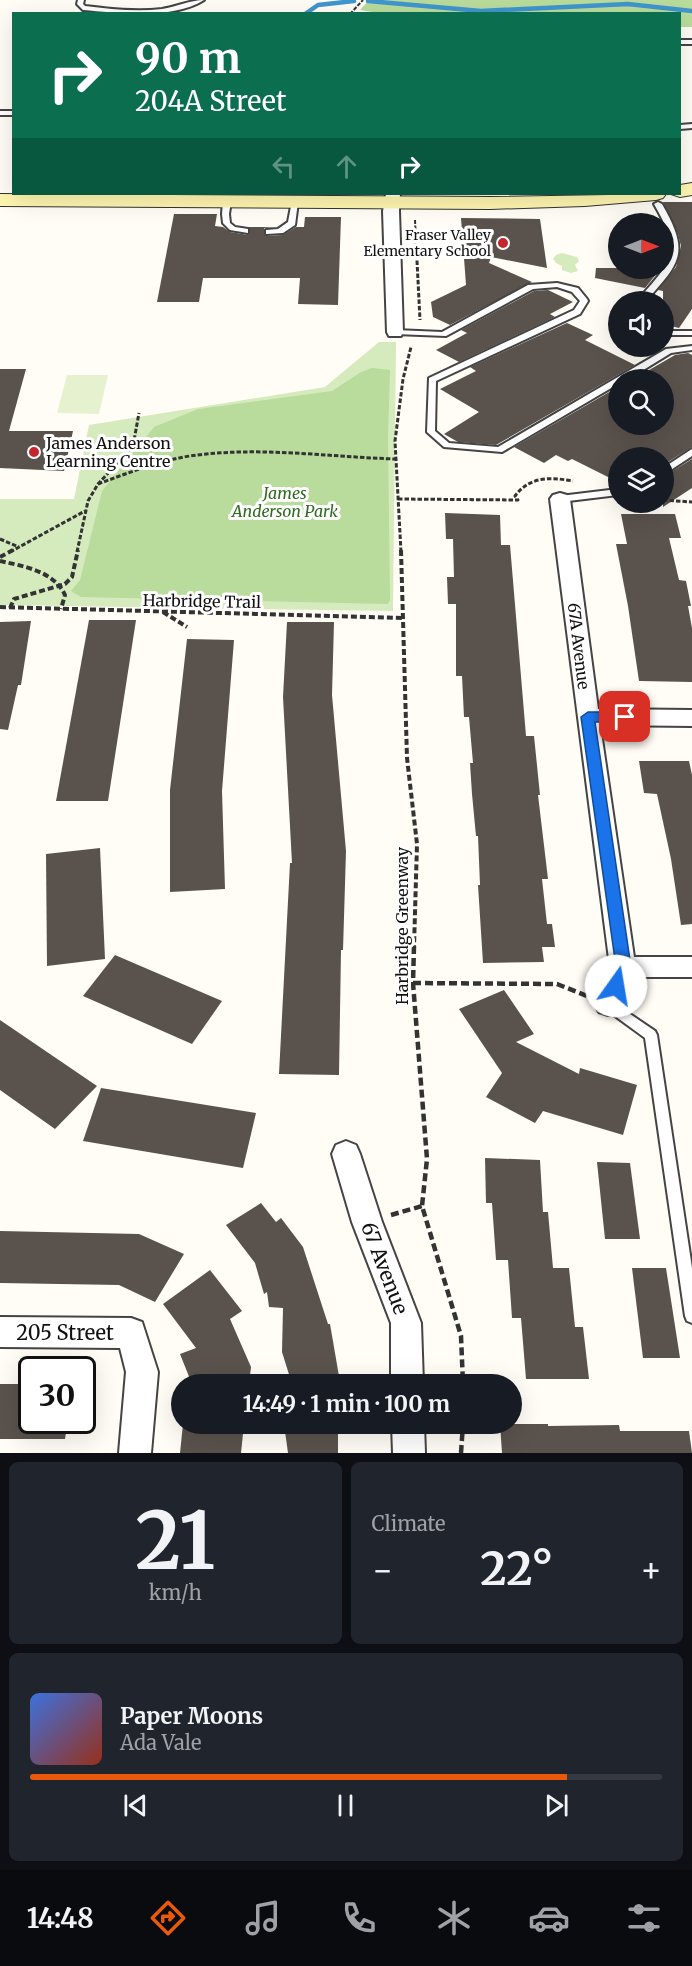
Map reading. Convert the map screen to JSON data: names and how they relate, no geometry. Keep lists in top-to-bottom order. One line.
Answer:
{"streets":{"street":["67A Avenue","67 Avenue","205 Street"],"path":["Harbridge Trail","Harbridge Greenway"]},"crossings":[["Harbridge Trail","Harbridge Greenway"]],"parks":["James Anderson Park"],"places":["Fraser Valley Elementary School","James Anderson Learning Centre"],"north":"right","page":{"turn":["90 m","204A Street"],"limit":"30","trip":"14:49 · 1 min · 100 m","tile":[["21","km/h"],"Climate"],"heat":["−","22°","+"],"song":["Paper Moons","Ada Vale"],"tabs":"14:48"}}
